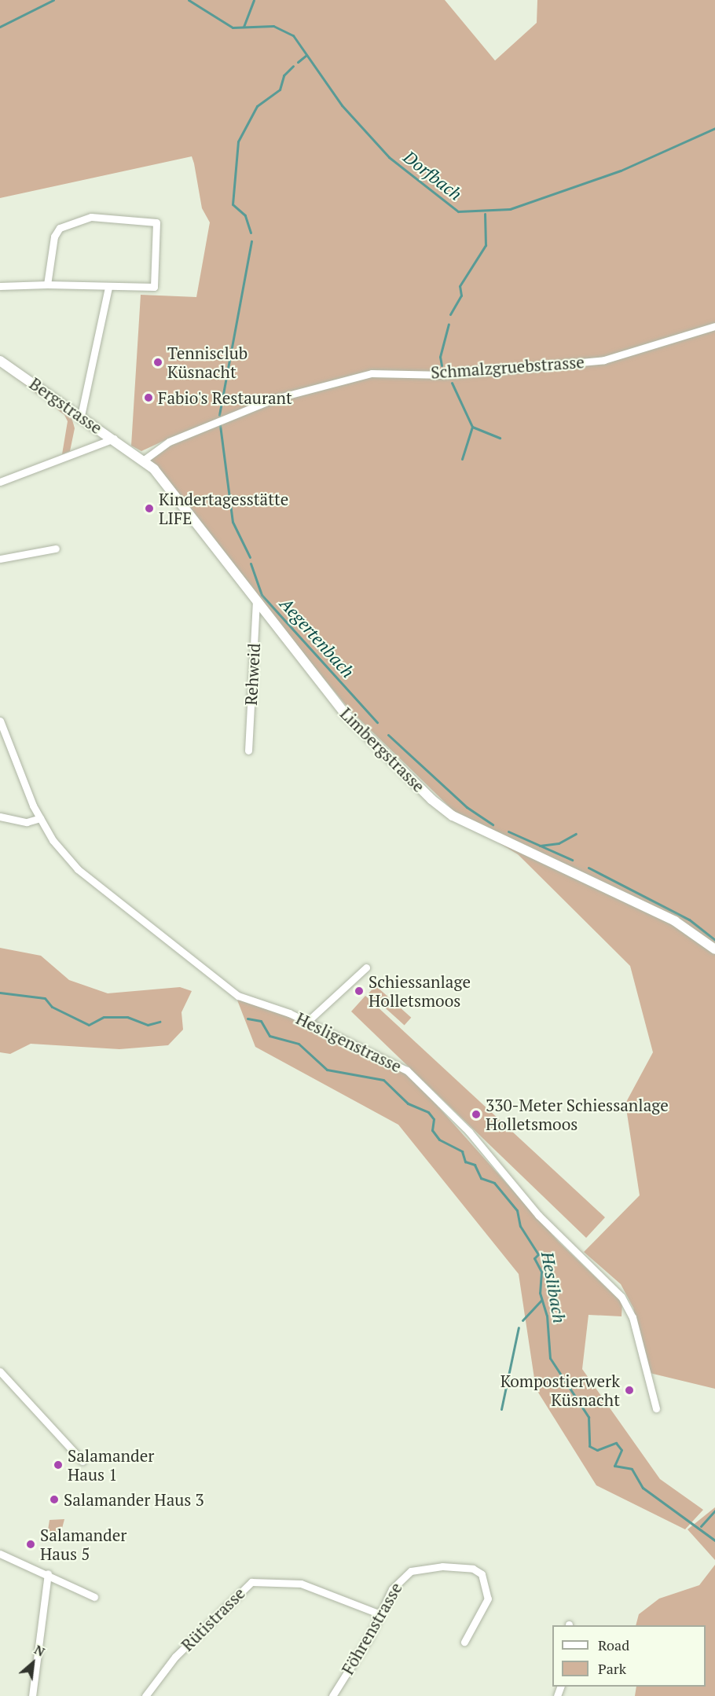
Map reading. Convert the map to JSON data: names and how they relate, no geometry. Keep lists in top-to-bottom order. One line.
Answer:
{"streets":{"street":["Schmalzgruebstrasse","Bergstrasse","Rehweid","Limbergstrasse","Hesligenstrasse","Rütistrasse","Föhrenstrasse"]},"crossings":[["Schmalzgruebstrasse","Limbergstrasse"],["Bergstrasse","Limbergstrasse"],["Rehweid","Limbergstrasse"],["Rütistrasse","Föhrenstrasse"]],"water":["Dorfbach","Aegertenbach","Heslibach"],"places":["Tennisclub Küsnacht","Fabio's Restaurant","Kindertagesstätte LIFE","Schiessanlage Holletsmoos","330-Meter Schiessanlage Holletsmoos","Kompostierwerk Küsnacht","Salamander Haus 1","Salamander Haus 3","Salamander Haus 5"],"legend":["Road","Park"],"north":"top right"}
